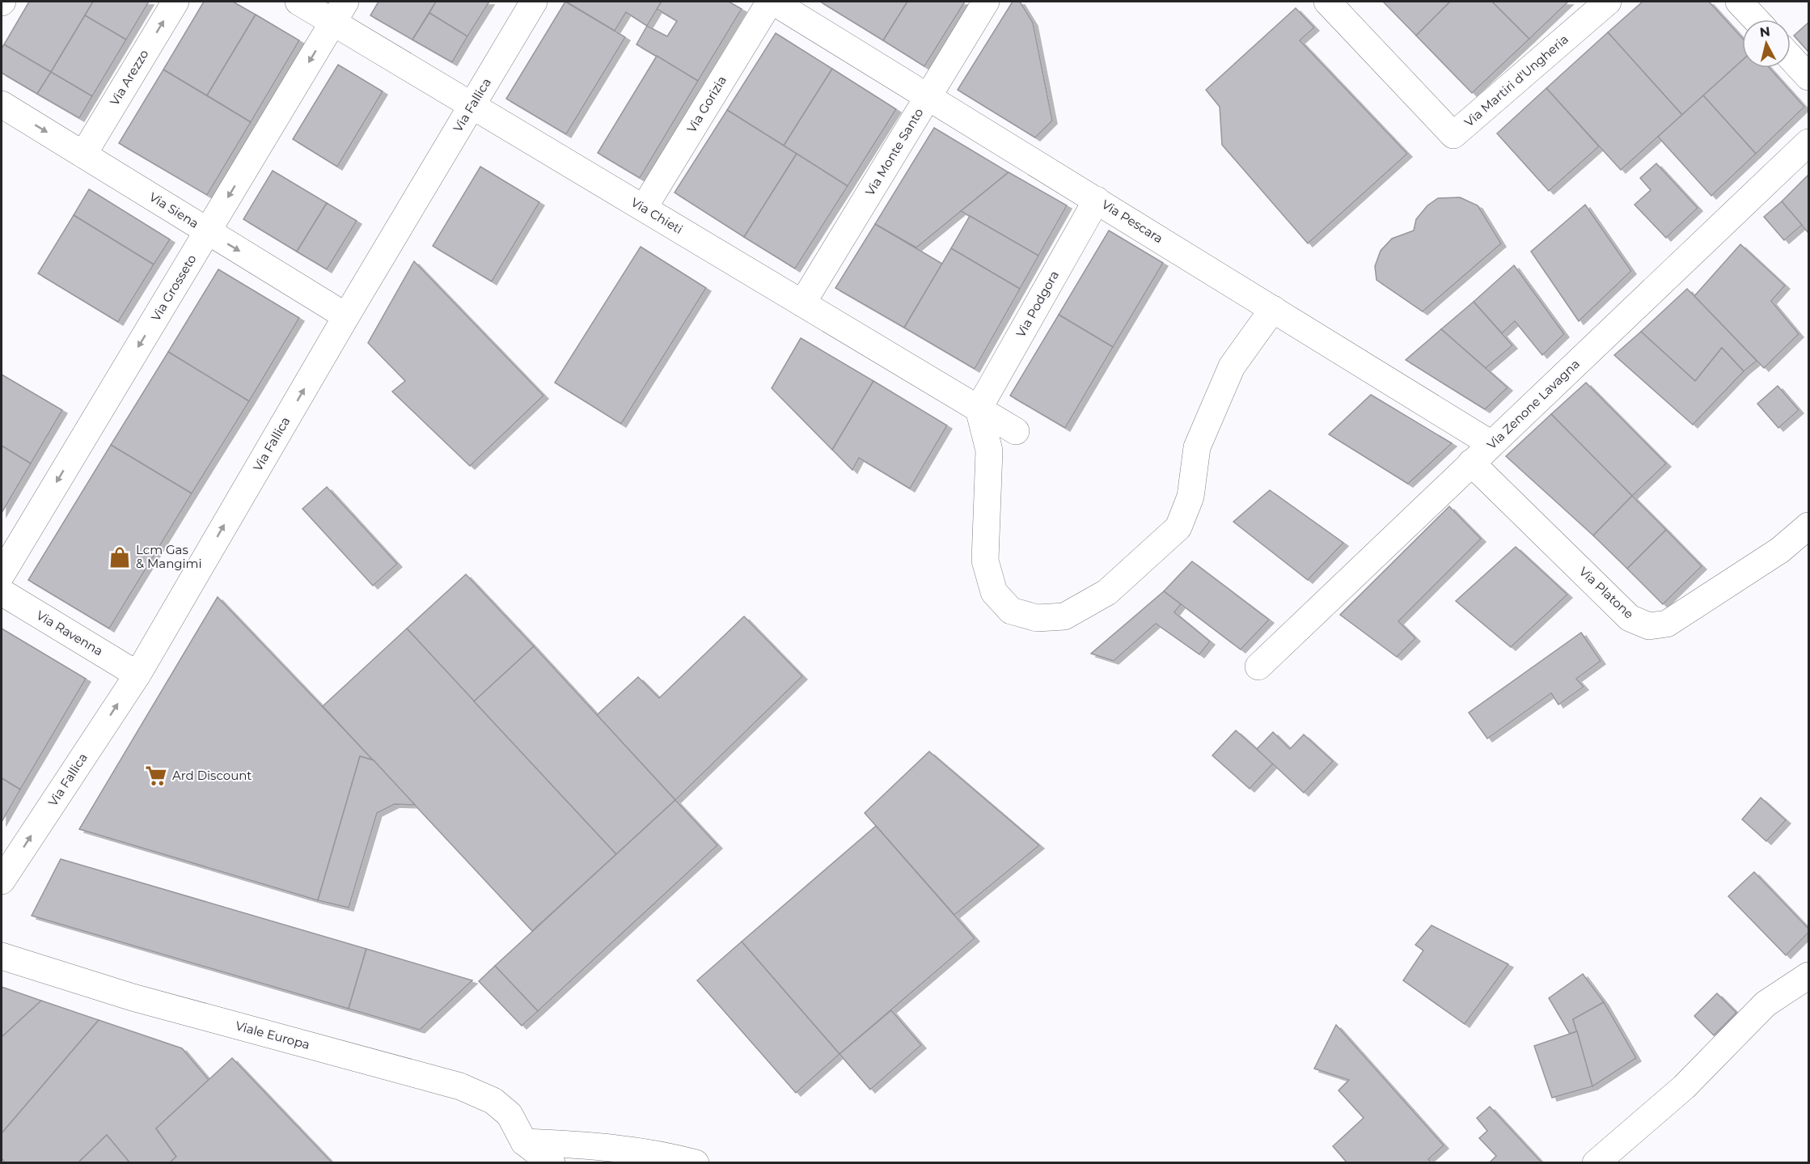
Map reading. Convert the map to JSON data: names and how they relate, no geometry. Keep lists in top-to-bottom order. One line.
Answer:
{"streets":{"street":["Via Arezzo","Via Martiri d'Ungheria","Via Gorizia","Via Fallica","Via Monte Santo","Via Siena","Via Chieti","Via Pescara","Via Grosseto","Via Podgora","Via Zenone Lavagna","Via Platone","Via Ravenna","Viale Europa"]},"crossings":[["Via Arezzo","Via Siena"],["Via Gorizia","Via Chieti"],["Via Gorizia","Via Pescara"],["Via Fallica","Via Siena"],["Via Fallica","Via Chieti"],["Via Fallica","Via Ravenna"],["Via Monte Santo","Via Chieti"],["Via Monte Santo","Via Pescara"],["Via Siena","Via Grosseto"],["Via Chieti","Via Grosseto"],["Via Chieti","Via Podgora"],["Via Pescara","Via Podgora"],["Via Pescara","Via Zenone Lavagna"],["Via Zenone Lavagna","Via Platone"]],"one_way":["Via Arezzo","Via Fallica","Via Siena","Via Grosseto"],"places":{"shop":["Lcm Gas & Mangimi"],"supermarket":["Ard Discount"]},"north":"top"}
